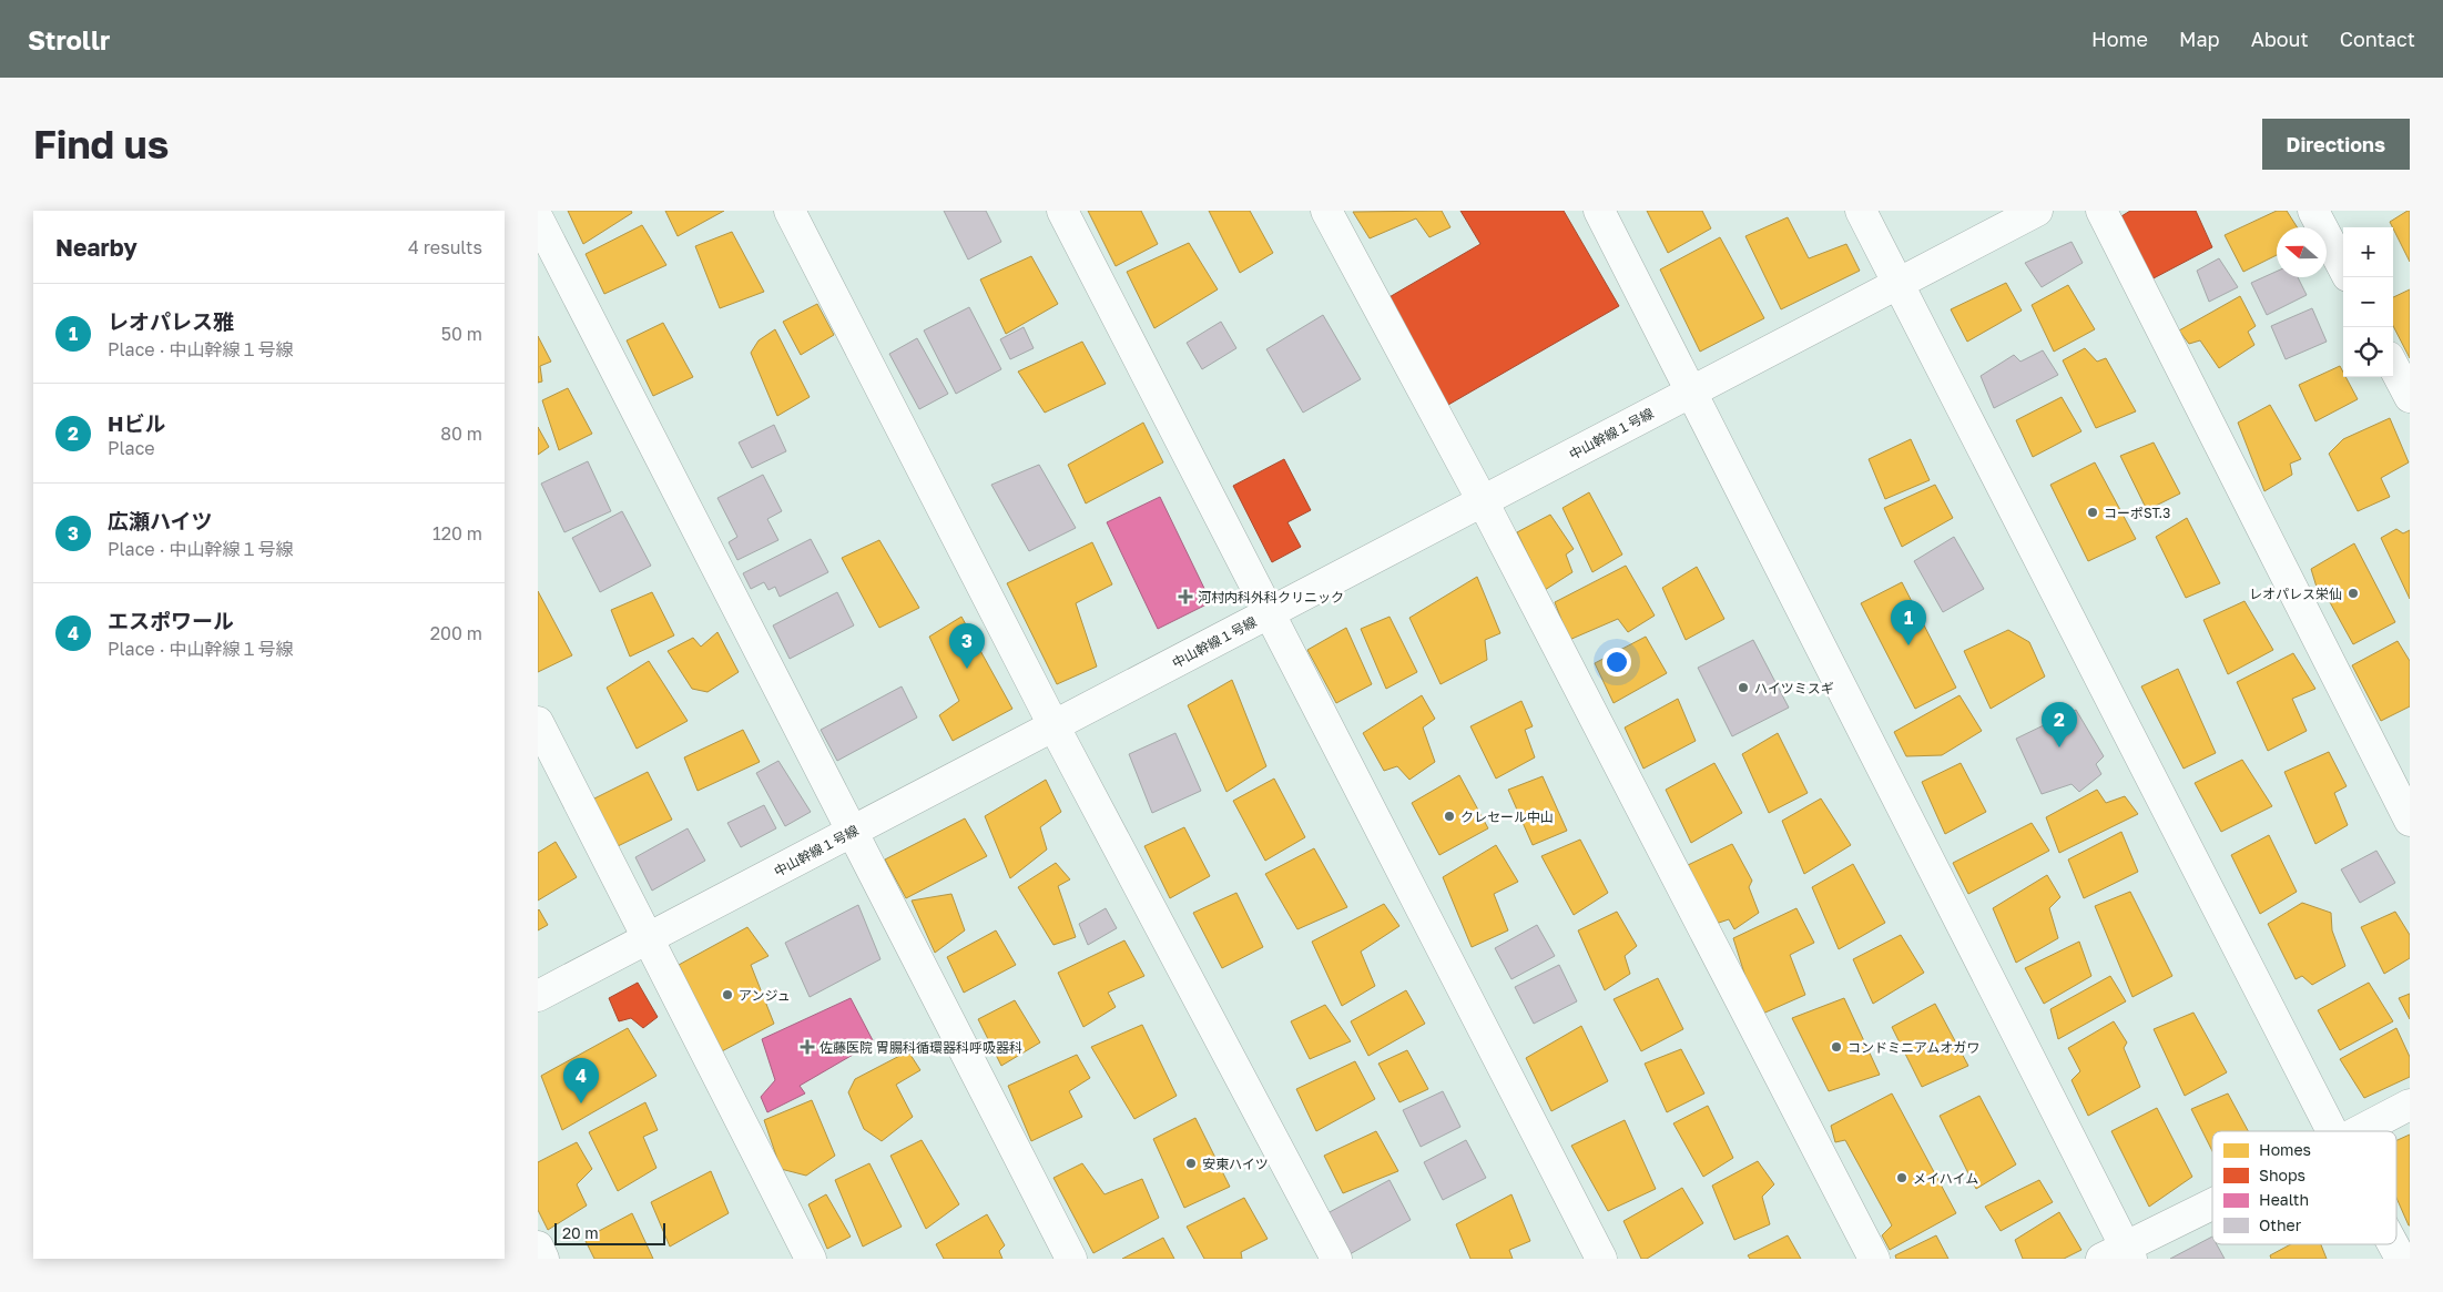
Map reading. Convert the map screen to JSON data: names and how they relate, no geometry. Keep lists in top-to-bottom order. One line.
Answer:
{"streets":{"street":["中山幹線１号線"]},"places":{"other":["コーポST.3","レオパレス栄仙","ハイツミスギ","クレセール中山","アンジュ","コンドミニアムオガワ","安東ハイツ","メイハイム"],"health":["河村内科外科クリニック","佐藤医院 胃腸科循環器科呼吸器科"]},"legend":["Homes","Shops","Health","Other"],"scale_bar":"20 m","north":"left","page":{"header":"Strollr","nav":["Home","Map","About","Contact"],"buttons":"Directions","title":"Find us","heading":["Nearby","4 results"],"map_buttons":["+","−"],"list":[{"mark":"1","name":"レオパレス雅","note":"Place · 中山幹線１号線","value":"50 m"},{"mark":"2","name":"Hビル","note":"Place","value":"80 m"},{"mark":"3","name":"広瀬ハイツ","note":"Place · 中山幹線１号線","value":"120 m"},{"mark":"4","name":"エスポワール","note":"Place · 中山幹線１号線","value":"200 m"}],"pins":["1","3","2","4"],"scale":"20 m"}}
